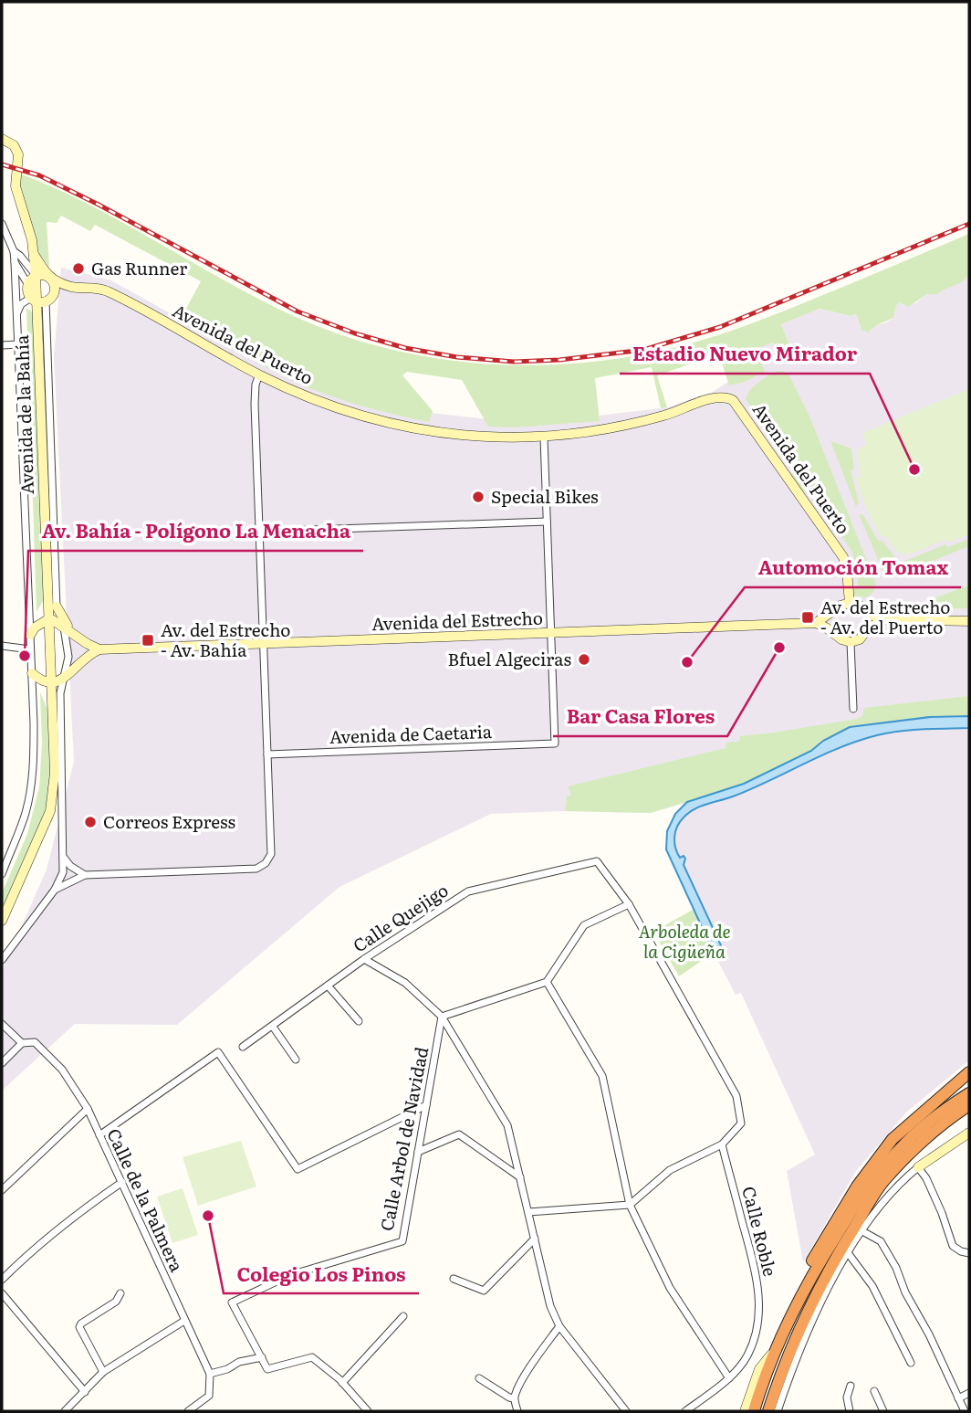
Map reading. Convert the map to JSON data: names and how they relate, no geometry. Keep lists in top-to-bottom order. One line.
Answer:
{"streets":{"street":["Avenida del Puerto","Avenida de la Bahía","Avenida del Estrecho","Avenida de Caetaria","Calle Quejigo","Calle Arbol de Navidad","Calle de la Palmera","Calle Roble"]},"crossings":[["Avenida del Estrecho","Avenida de Caetaria"]],"parks":["Arboleda de la Cigüeña"],"places":{"other":["Gas Runner","Estadio Nuevo Mirador","Special Bikes","Bar Casa Flores","Av. Bahía - Polígono La Menacha","Bfuel Algeciras","Automoción Tomax","Correos Express","Colegio Los Pinos"],"transit":["Av. del Estrecho - Av. del Puerto","Av. del Estrecho - Av. Bahía"]}}
